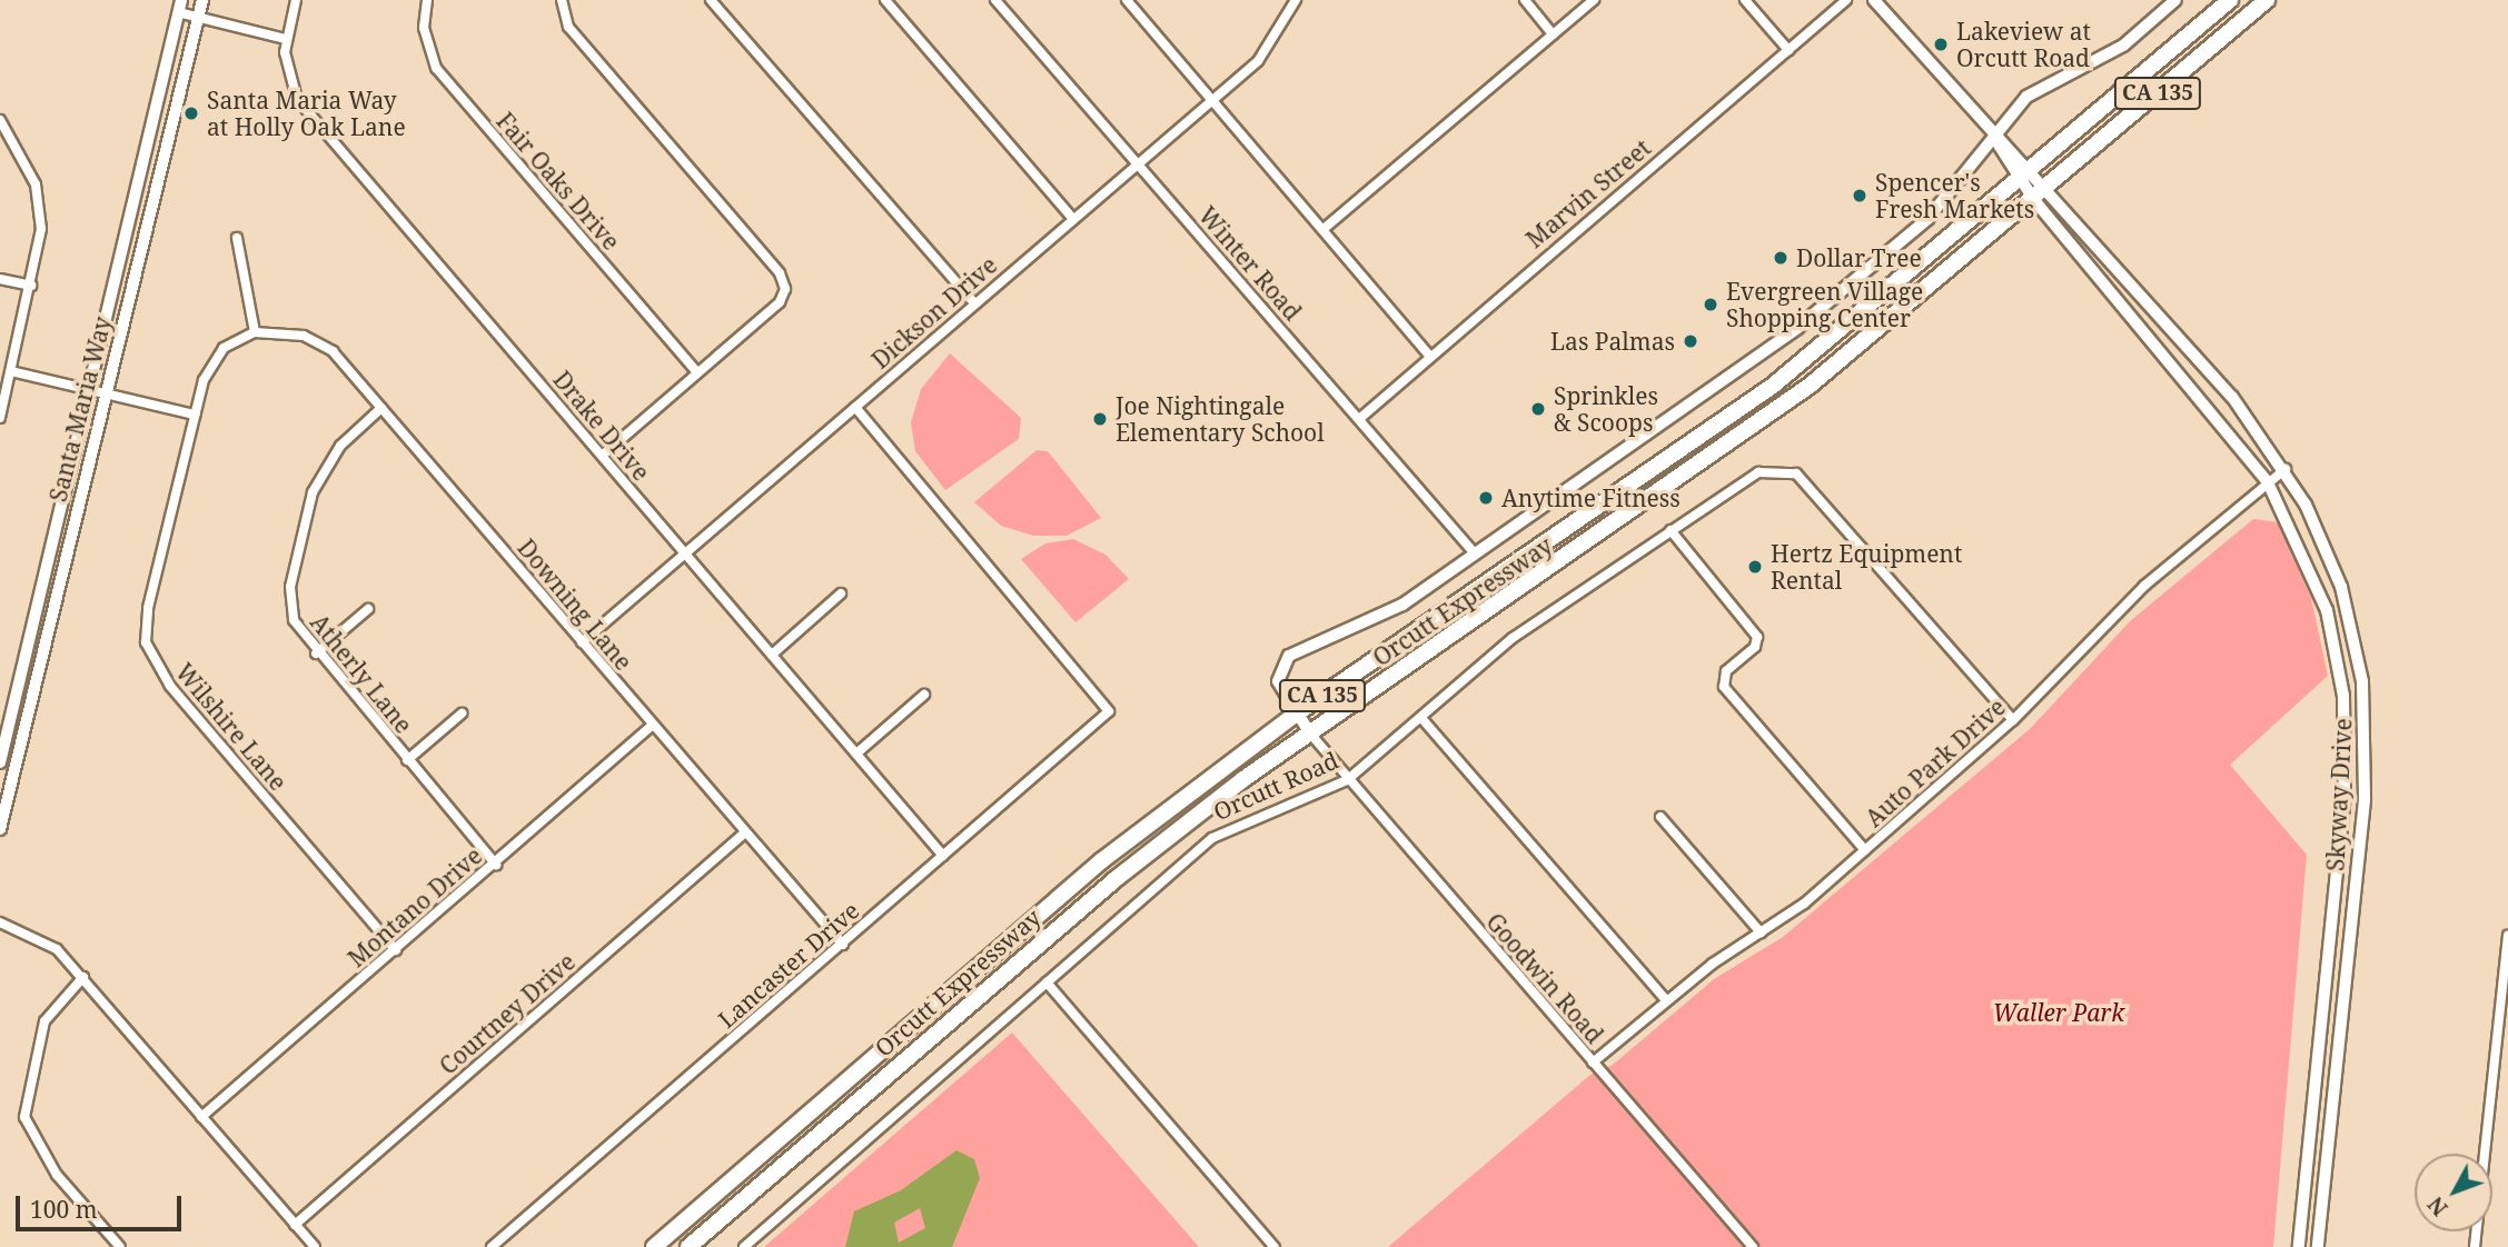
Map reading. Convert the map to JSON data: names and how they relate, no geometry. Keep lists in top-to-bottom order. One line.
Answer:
{"streets":{"highway":["CA 135","Orcutt Expressway"],"main road":["Santa Maria Way","Orcutt Road","Skyway Drive"],"street":["Fair Oaks Drive","Marvin Street","Winter Road","Dickson Drive","Drake Drive","Downing Lane","Atherly Lane","Wilshire Lane","Auto Park Drive","Montano Drive","Lancaster Drive","Goodwin Road","Courtney Drive"]},"crossings":[["Marvin Street","Winter Road"],["Winter Road","Dickson Drive"],["Winter Road","Orcutt Road"],["Dickson Drive","Drake Drive"],["Dickson Drive","Downing Lane"],["Dickson Drive","Lancaster Drive"],["Drake Drive","Lancaster Drive"],["Orcutt Expressway","Orcutt Road"],["Orcutt Expressway","Skyway Drive"],["Orcutt Expressway","Goodwin Road"],["Downing Lane","Atherly Lane"],["Downing Lane","Wilshire Lane"],["Downing Lane","Montano Drive"],["Downing Lane","Lancaster Drive"],["Downing Lane","Courtney Drive"],["Atherly Lane","Montano Drive"],["Wilshire Lane","Montano Drive"],["Auto Park Drive","Orcutt Road"],["Auto Park Drive","Skyway Drive"],["Auto Park Drive","Goodwin Road"],["Orcutt Road","Skyway Drive"],["Orcutt Road","Goodwin Road"]],"parks":["Waller Park"],"places":["Lakeview at Orcutt Road","Santa Maria Way at Holly Oak Lane","Spencer's Fresh Markets","Dollar Tree","Evergreen Village Shopping Center","Las Palmas","Sprinkles & Scoops","Joe Nightingale Elementary School","Anytime Fitness","Hertz Equipment Rental"],"scale_bar":"100 m","north":"bottom left"}
